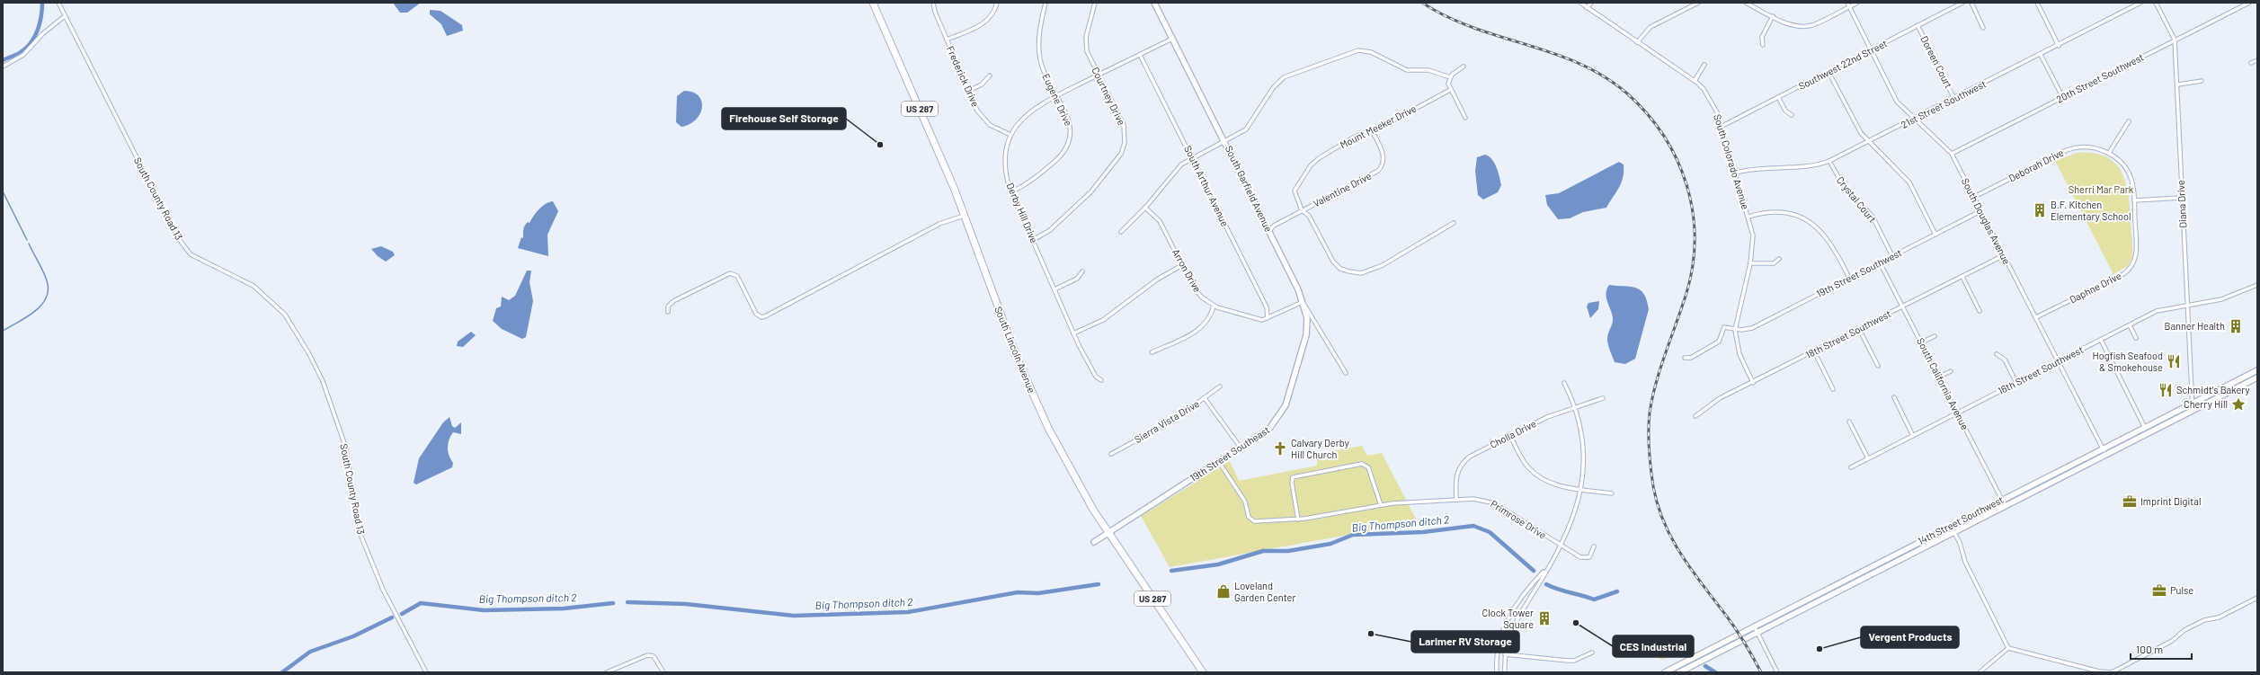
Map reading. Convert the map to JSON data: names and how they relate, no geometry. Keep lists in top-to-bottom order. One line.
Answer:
{"streets":{"highway":["US 287","South Lincoln Avenue"],"main road":["South Garfield Avenue","19th Street Southeast","14th Street Southwest"],"street":["Doreen Court","Southwest 22nd Street","Frederick Drive","20th Street Southwest","Courtney Drive","Eugene Drive","21st Street Southwest","Mount Meeker Drive","South Colorado Avenue","Deborah Drive","South Arthur Avenue","Valentine Drive","South County Road 13","Crystal Court","Diana Drive","Derby Hill Drive","South Douglas Avenue","Arron Drive","19th Street Southwest","Daphne Drive","18th Street Southwest","16th Street Southwest","South California Avenue","Sierra Vista Drive","Cholla Drive","Primrose Drive"]},"crossings":[["Doreen Court","Southwest 22nd Street"],["Doreen Court","21st Street Southwest"],["Southwest 22nd Street","South Colorado Avenue"],["Southwest 22nd Street","South Douglas Avenue"],["Frederick Drive","Derby Hill Drive"],["20th Street Southwest","Diana Drive"],["20th Street Southwest","South Douglas Avenue"],["Courtney Drive","Derby Hill Drive"],["Eugene Drive","Derby Hill Drive"],["21st Street Southwest","South Colorado Avenue"],["21st Street Southwest","Crystal Court"],["21st Street Southwest","South Douglas Avenue"],["Mount Meeker Drive","Valentine Drive"],["South Colorado Avenue","19th Street Southwest"],["South Colorado Avenue","18th Street Southwest"],["Deborah Drive","South Douglas Avenue"],["Deborah Drive","Daphne Drive"],["South Arthur Avenue","Derby Hill Drive"],["South Arthur Avenue","Arron Drive"],["South Garfield Avenue","Valentine Drive"],["South Garfield Avenue","Derby Hill Drive"],["South Garfield Avenue","Arron Drive"],["South Garfield Avenue","19th Street Southeast"],["Crystal Court","19th Street Southwest"],["Diana Drive","16th Street Southwest"],["Diana Drive","14th Street Southwest"],["South Douglas Avenue","19th Street Southwest"],["South Douglas Avenue","Daphne Drive"],["South Douglas Avenue","18th Street Southwest"],["South Douglas Avenue","16th Street Southwest"],["South Douglas Avenue","14th Street Southwest"],["Arron Drive","19th Street Southeast"],["19th Street Southwest","South California Avenue"],["18th Street Southwest","South California Avenue"],["South Lincoln Avenue","19th Street Southeast"],["16th Street Southwest","South California Avenue"],["South California Avenue","14th Street Southwest"],["Cholla Drive","Primrose Drive"],["19th Street Southeast","Primrose Drive"]],"water":["Big Thompson ditch 2"],"parks":["Sherri Mar Park"],"places":{"other":["Firehouse Self Storage","CES Industrial","Larimer RV Storage","Vergent Products"],"building":["B.F. Kitchen Elementary School","Banner Health","Clock Tower Square"],"restaurant":["Hogfish Seafood & Smokehouse","Schmidt's Bakery"],"place":["Cherry Hill"],"church":["Calvary Derby Hill Church"],"office":["Imprint Digital","Pulse"],"shop":["Loveland Garden Center"]},"scale_bar":"100 m"}
